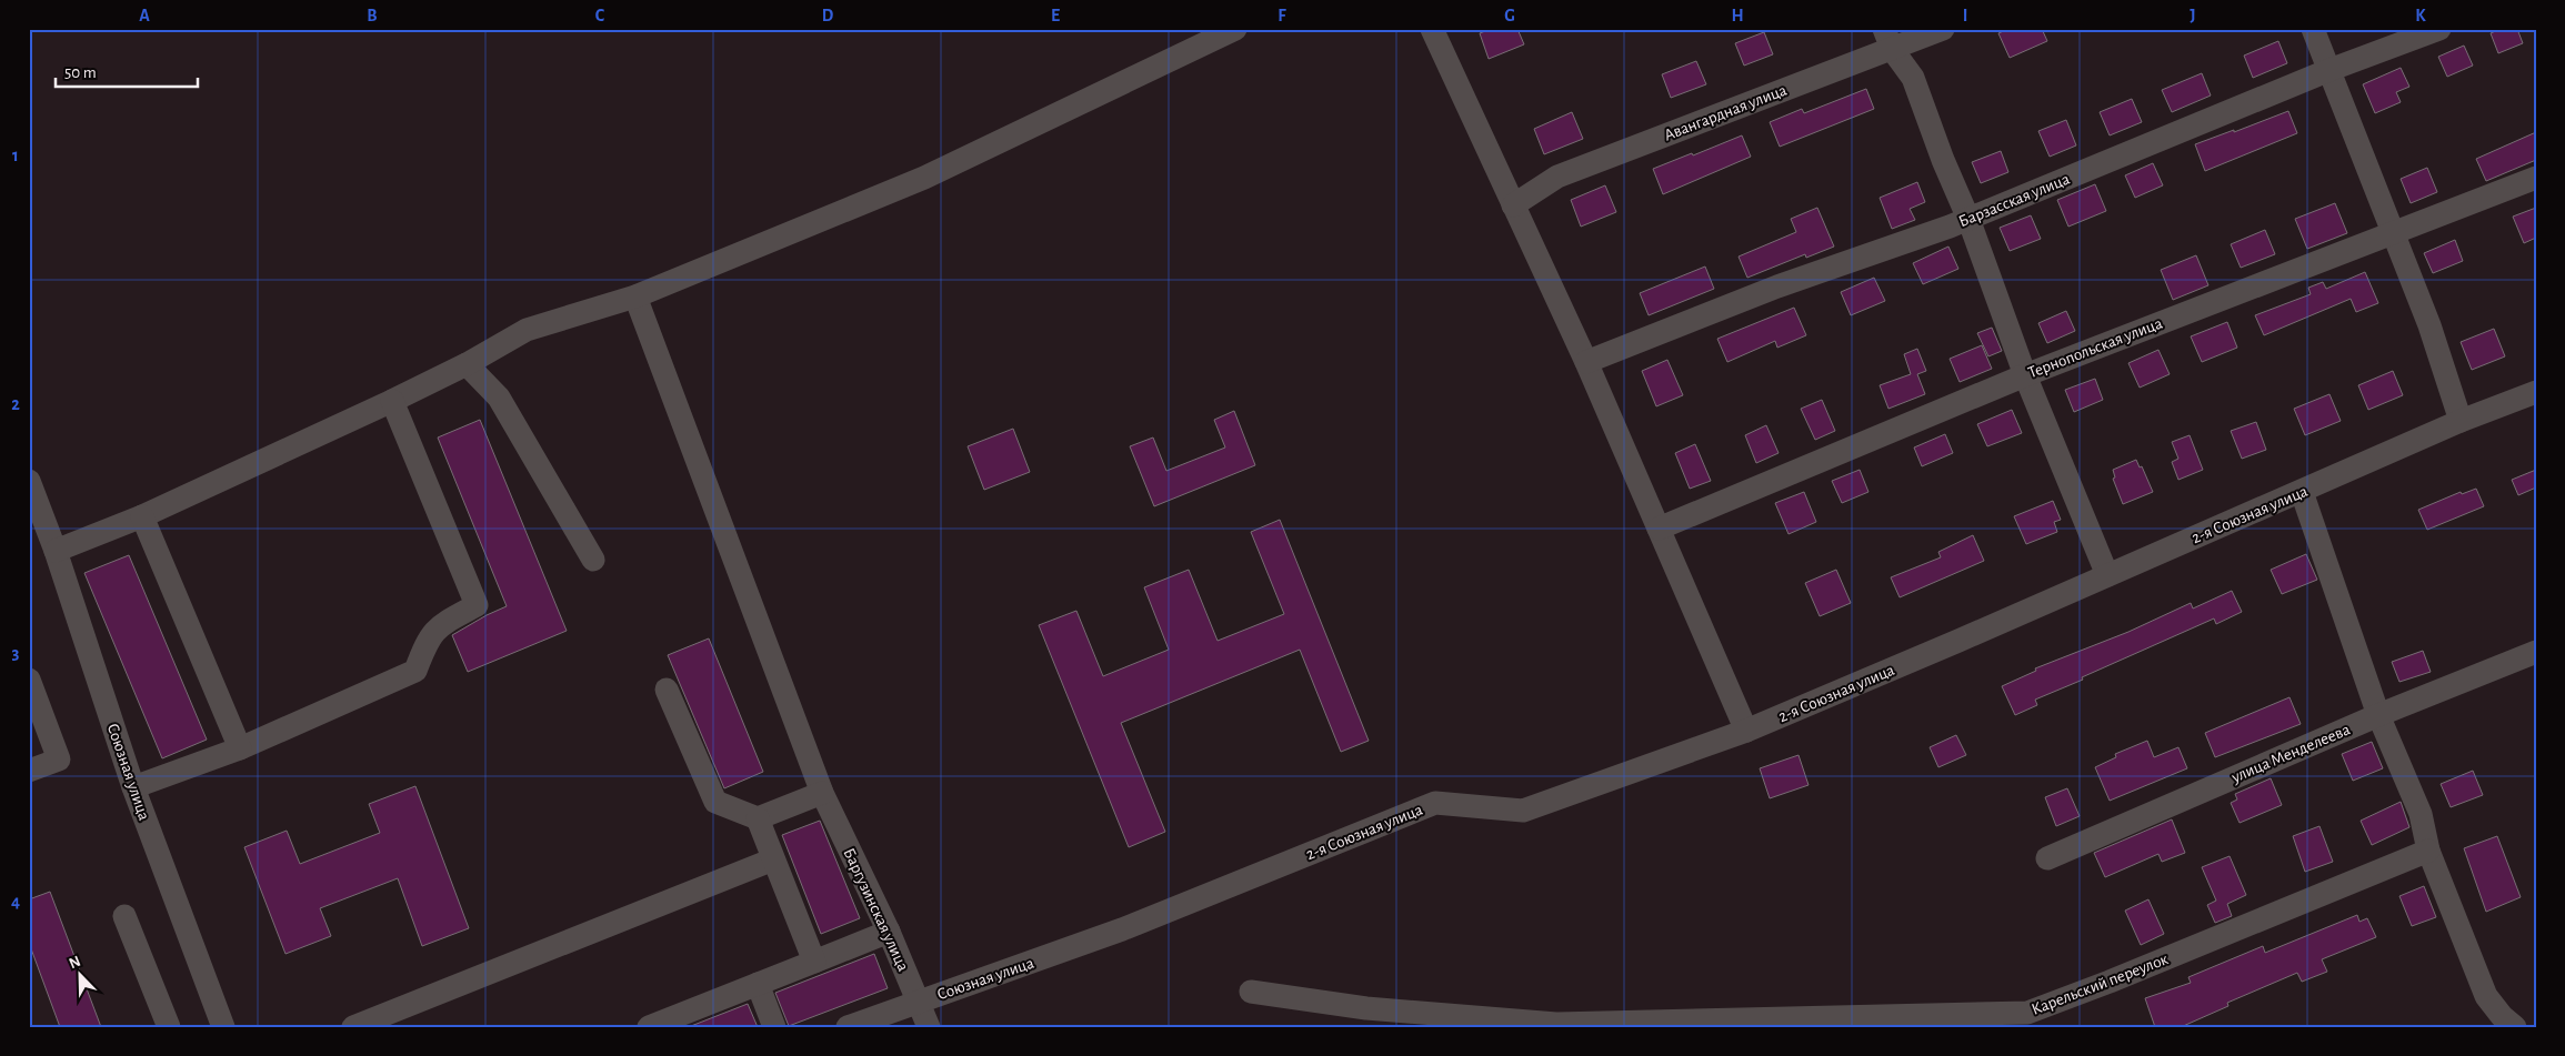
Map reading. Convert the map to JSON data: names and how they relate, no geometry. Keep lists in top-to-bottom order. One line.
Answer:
{"streets":{"street":["Авангардная улица","Барзасская улица","Тернопольская улица","2-я Союзная улица","улица Менделеева","Союзная улица","Баргузинская улица","Карельский переулок"]},"crossings":[["2-я Союзная улица","Союзная улица"],["Союзная улица","Баргузинская улица"]],"scale_bar":"50 m","north":"top left","grid":{"columns":["A","B","C","D","E","F","G","H","I","J","K"],"rows":["1","2","3","4"]}}
